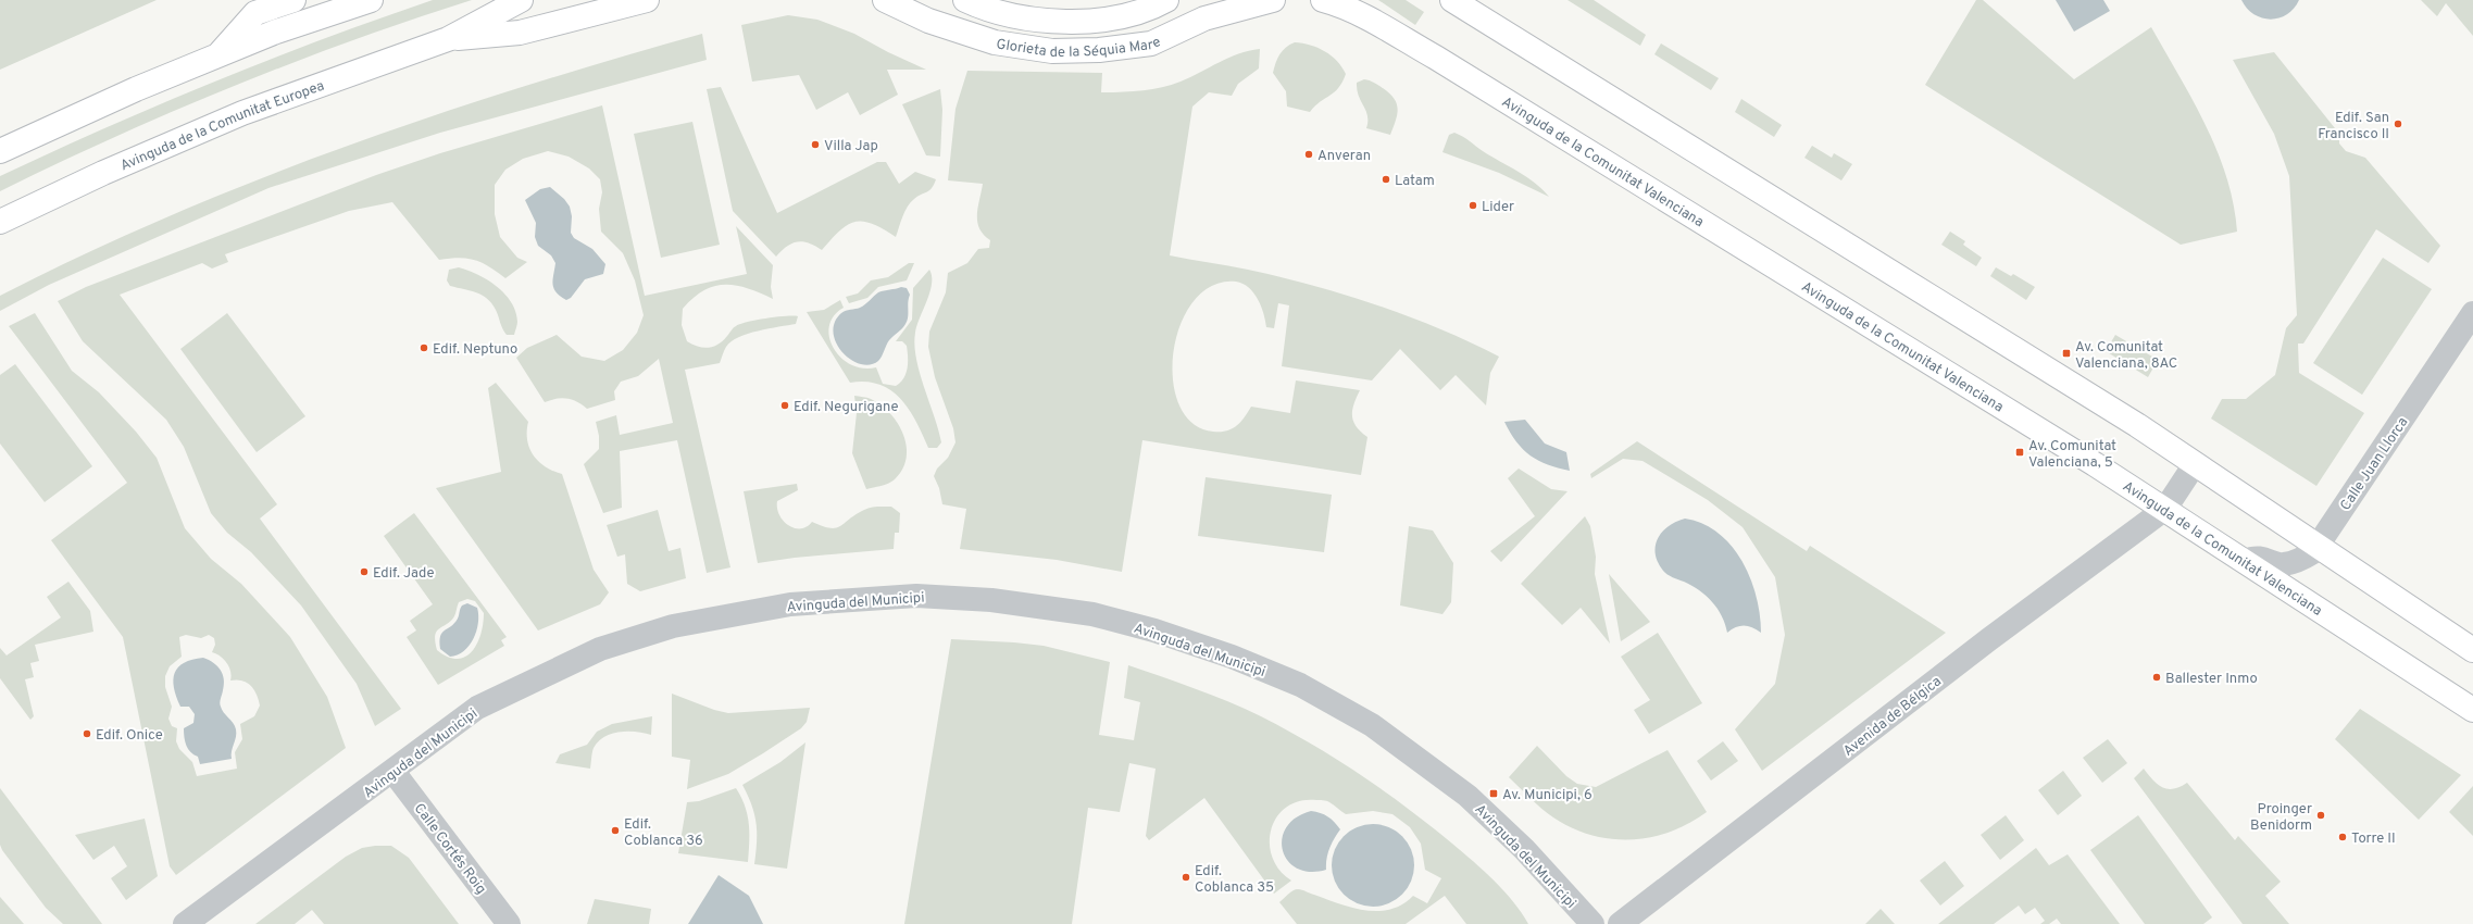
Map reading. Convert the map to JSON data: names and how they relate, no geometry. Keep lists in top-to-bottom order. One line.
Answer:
{"streets":{"main road":["Glorieta de la Séquia Mare","Avinguda de la Comunitat Europea","Avinguda de la Comunitat Valenciana"],"street":["Calle Juan Llorca","Avinguda del Municipi","Avenida de Bélgica","Calle Cortés Roig"]},"crossings":[["Avinguda de la Comunitat Valenciana","Calle Juan Llorca"],["Avinguda de la Comunitat Valenciana","Avenida de Bélgica"],["Avinguda del Municipi","Calle Cortés Roig"]],"places":{"other":["Edif. San Francisco II","Villa Jap","Anveran","Latam","Lider","Edif. Neptuno","Edif. Negurigane","Edif. Jade","Ballester Inmo","Edif. Onice","Proinger Benidorm","Edif. Coblanca 36","Torre II","Edif. Coblanca 35"],"transit":["Av. Comunitat Valenciana, 8AC","Av. Comunitat Valenciana, 5","Av. Municipi, 6"]}}
